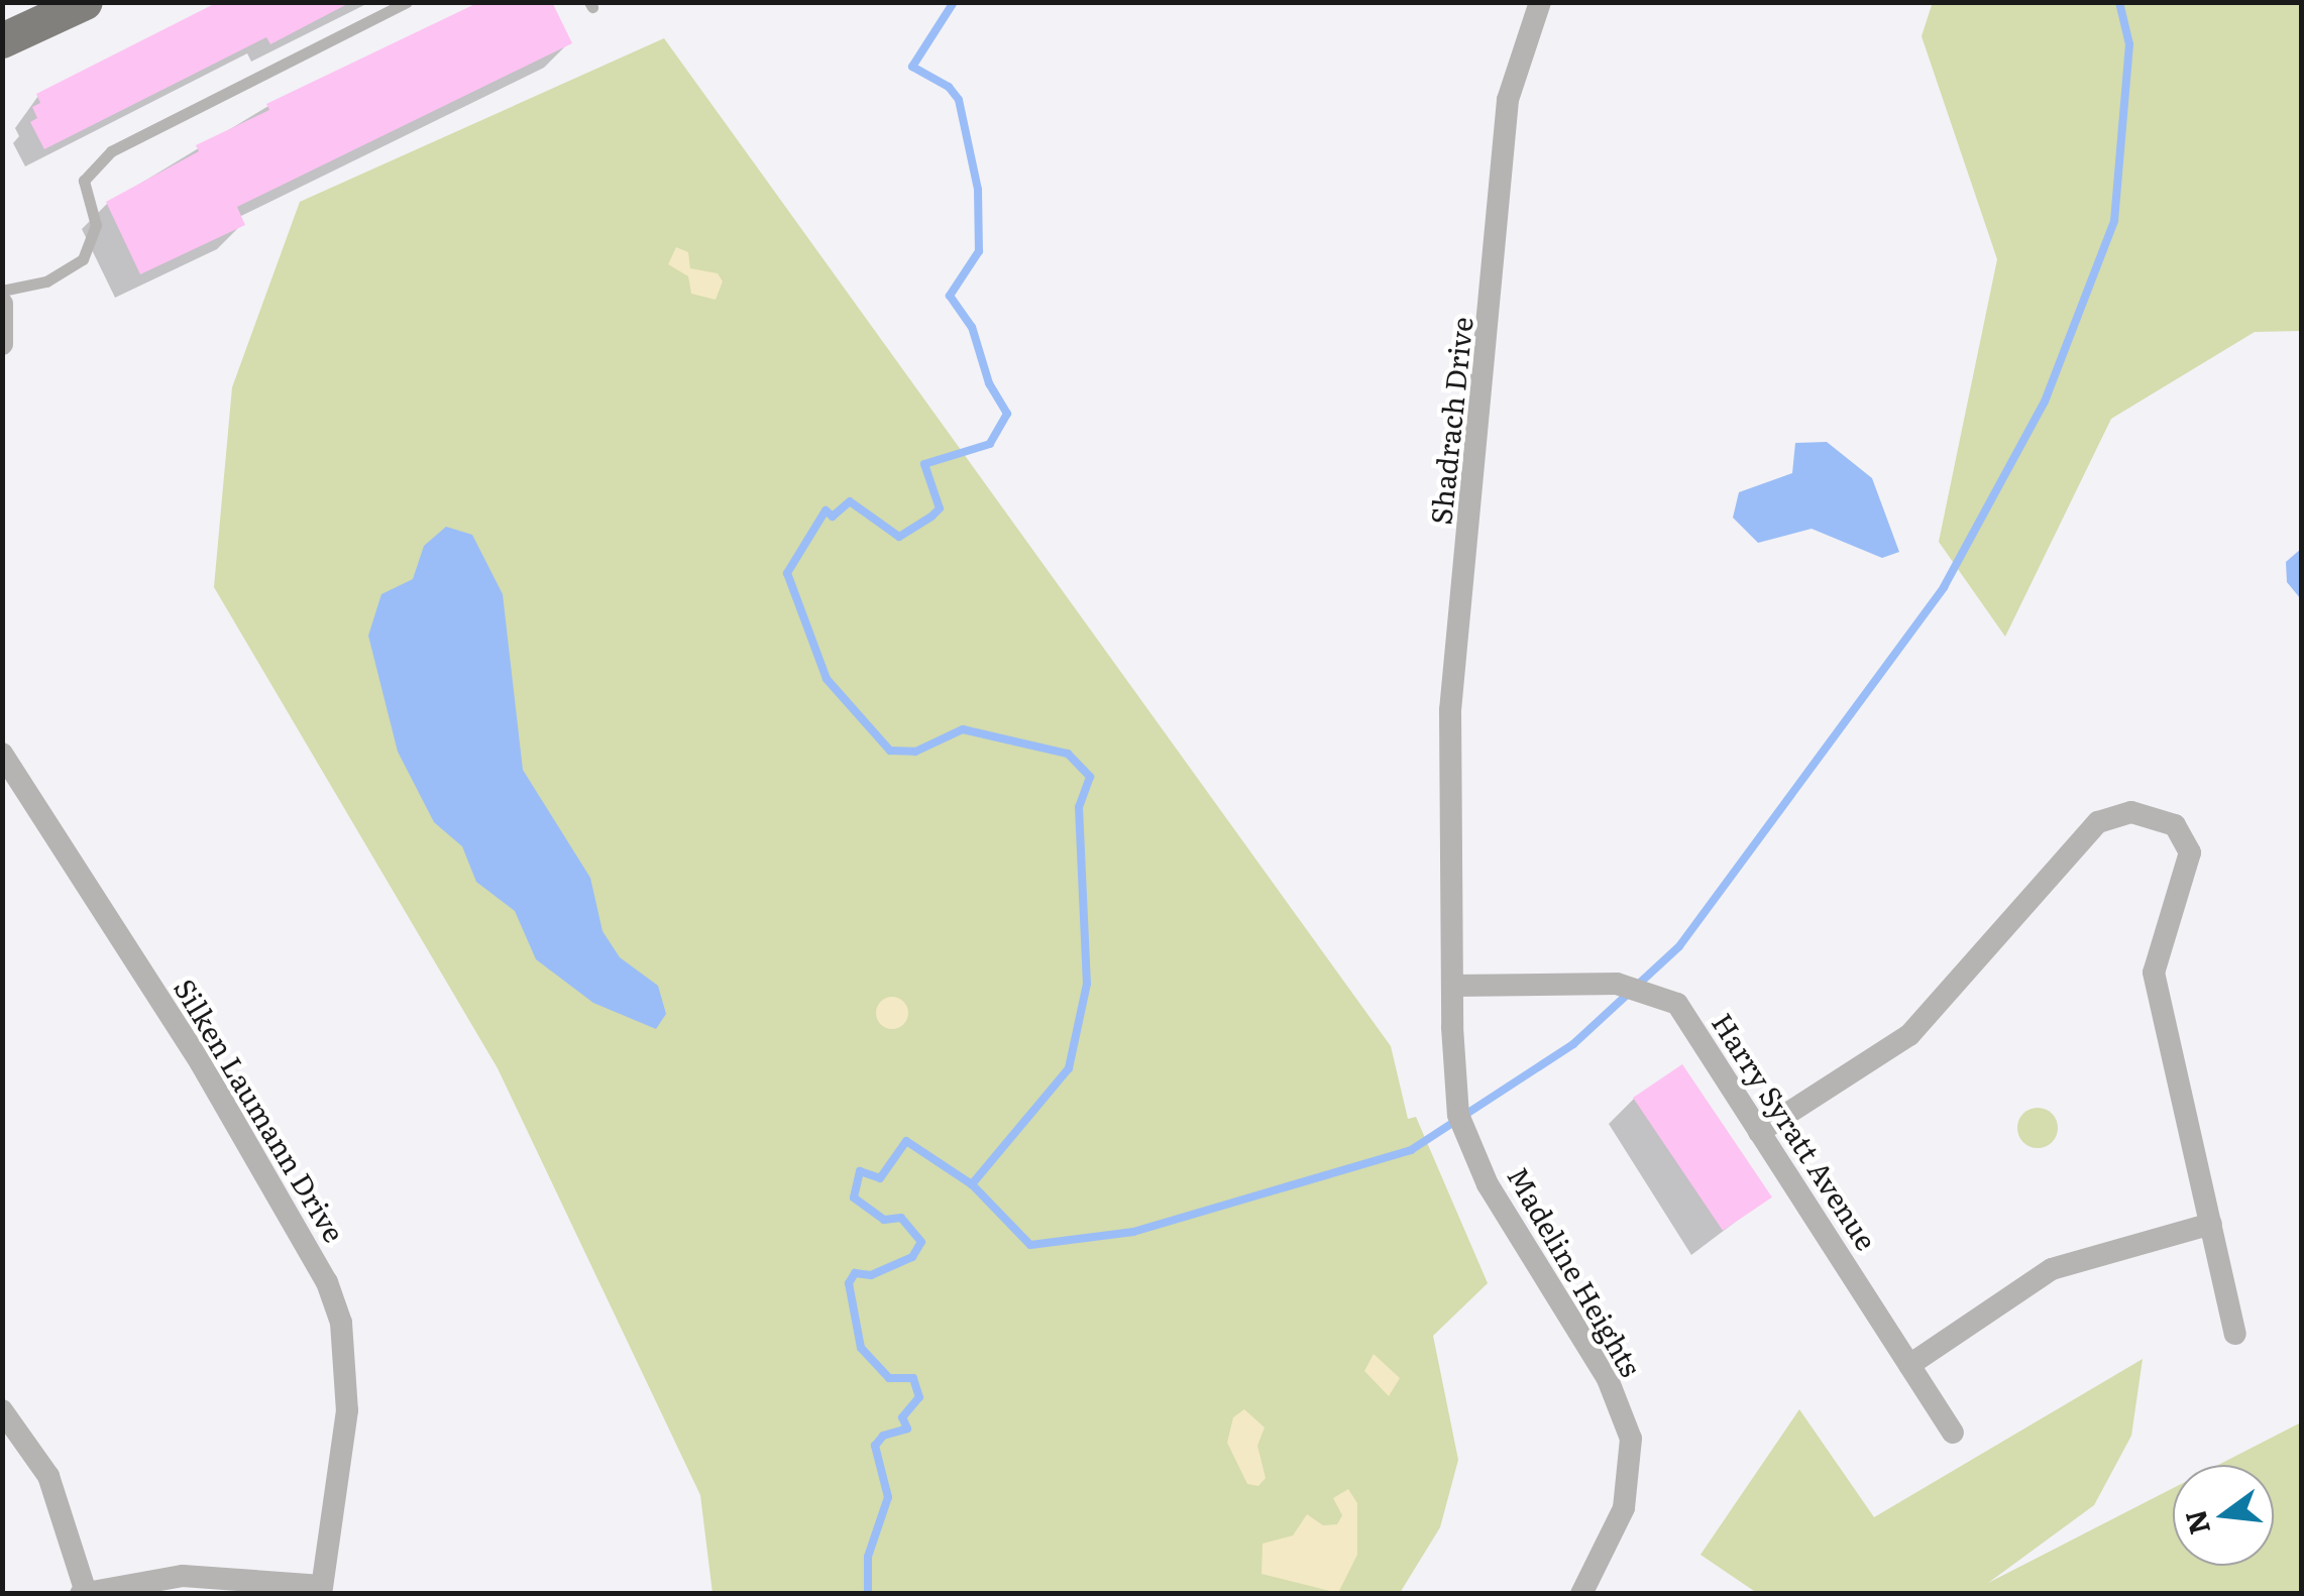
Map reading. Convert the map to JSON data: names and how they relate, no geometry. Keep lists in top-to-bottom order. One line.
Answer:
{"streets":{"street":["Shadrach Drive","Silken Laumann Drive","Harry Syratt Avenue","Madeline Heights"]},"crossings":[["Shadrach Drive","Madeline Heights"],["Harry Syratt Avenue","Madeline Heights"]],"north":"left"}
